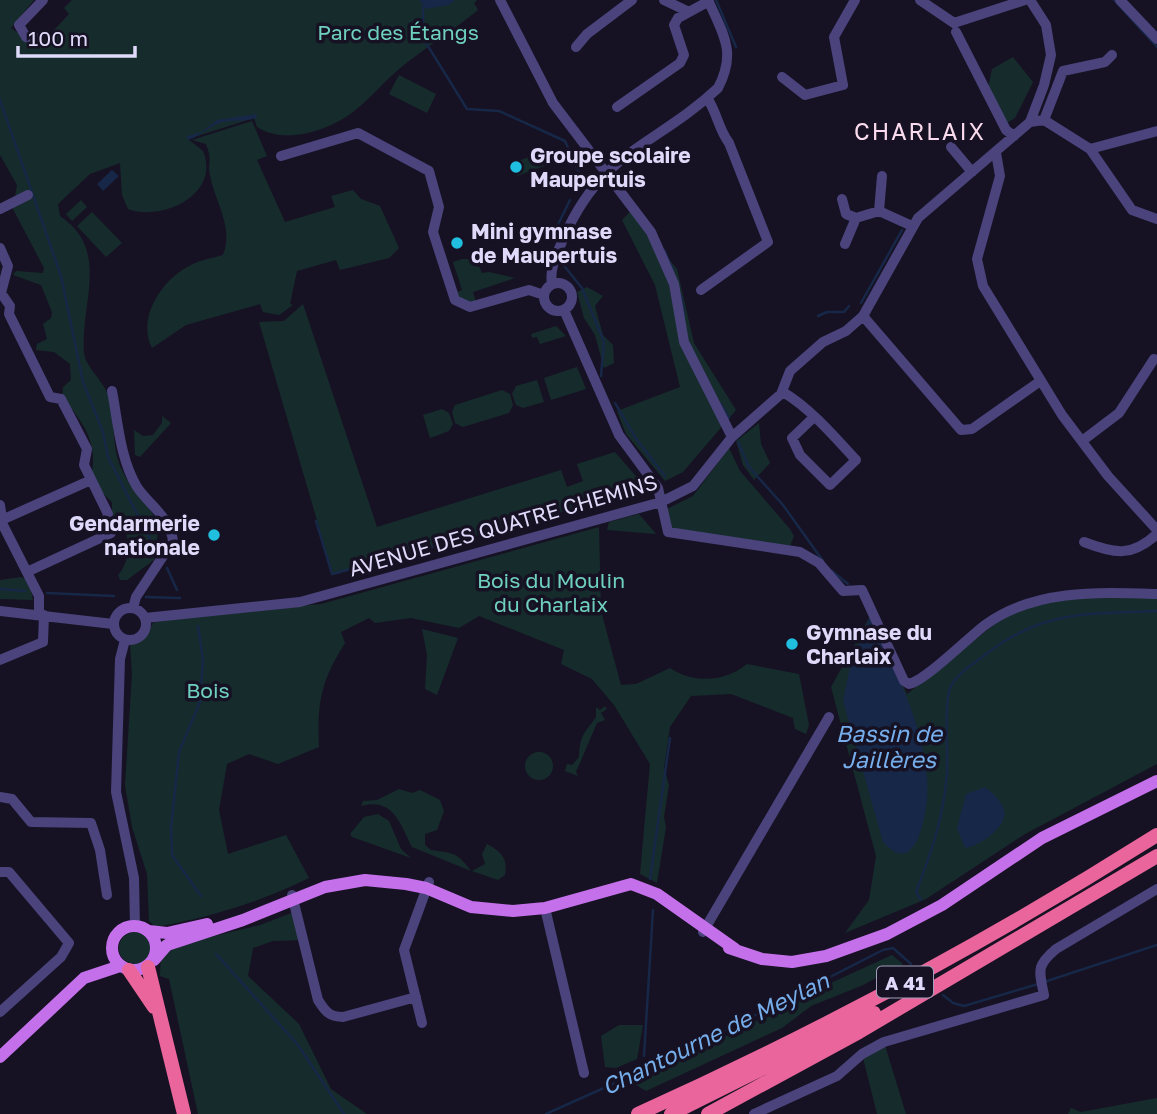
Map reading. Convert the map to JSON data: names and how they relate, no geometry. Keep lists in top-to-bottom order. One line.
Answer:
{"streets":{"highway":["A 41"],"street":["AVENUE DES QUATRE CHEMINS"]},"districts":["CHARLAIX"],"water":["Bassin de Jaillères","Chantourne de Meylan"],"parks":["Parc des Étangs","Bois du Moulin du Charlaix","Bois"],"places":["Groupe scolaire Maupertuis","Mini gymnase de Maupertuis","Gendarmerie nationale","Gymnase du Charlaix"],"scale_bar":"100 m"}
